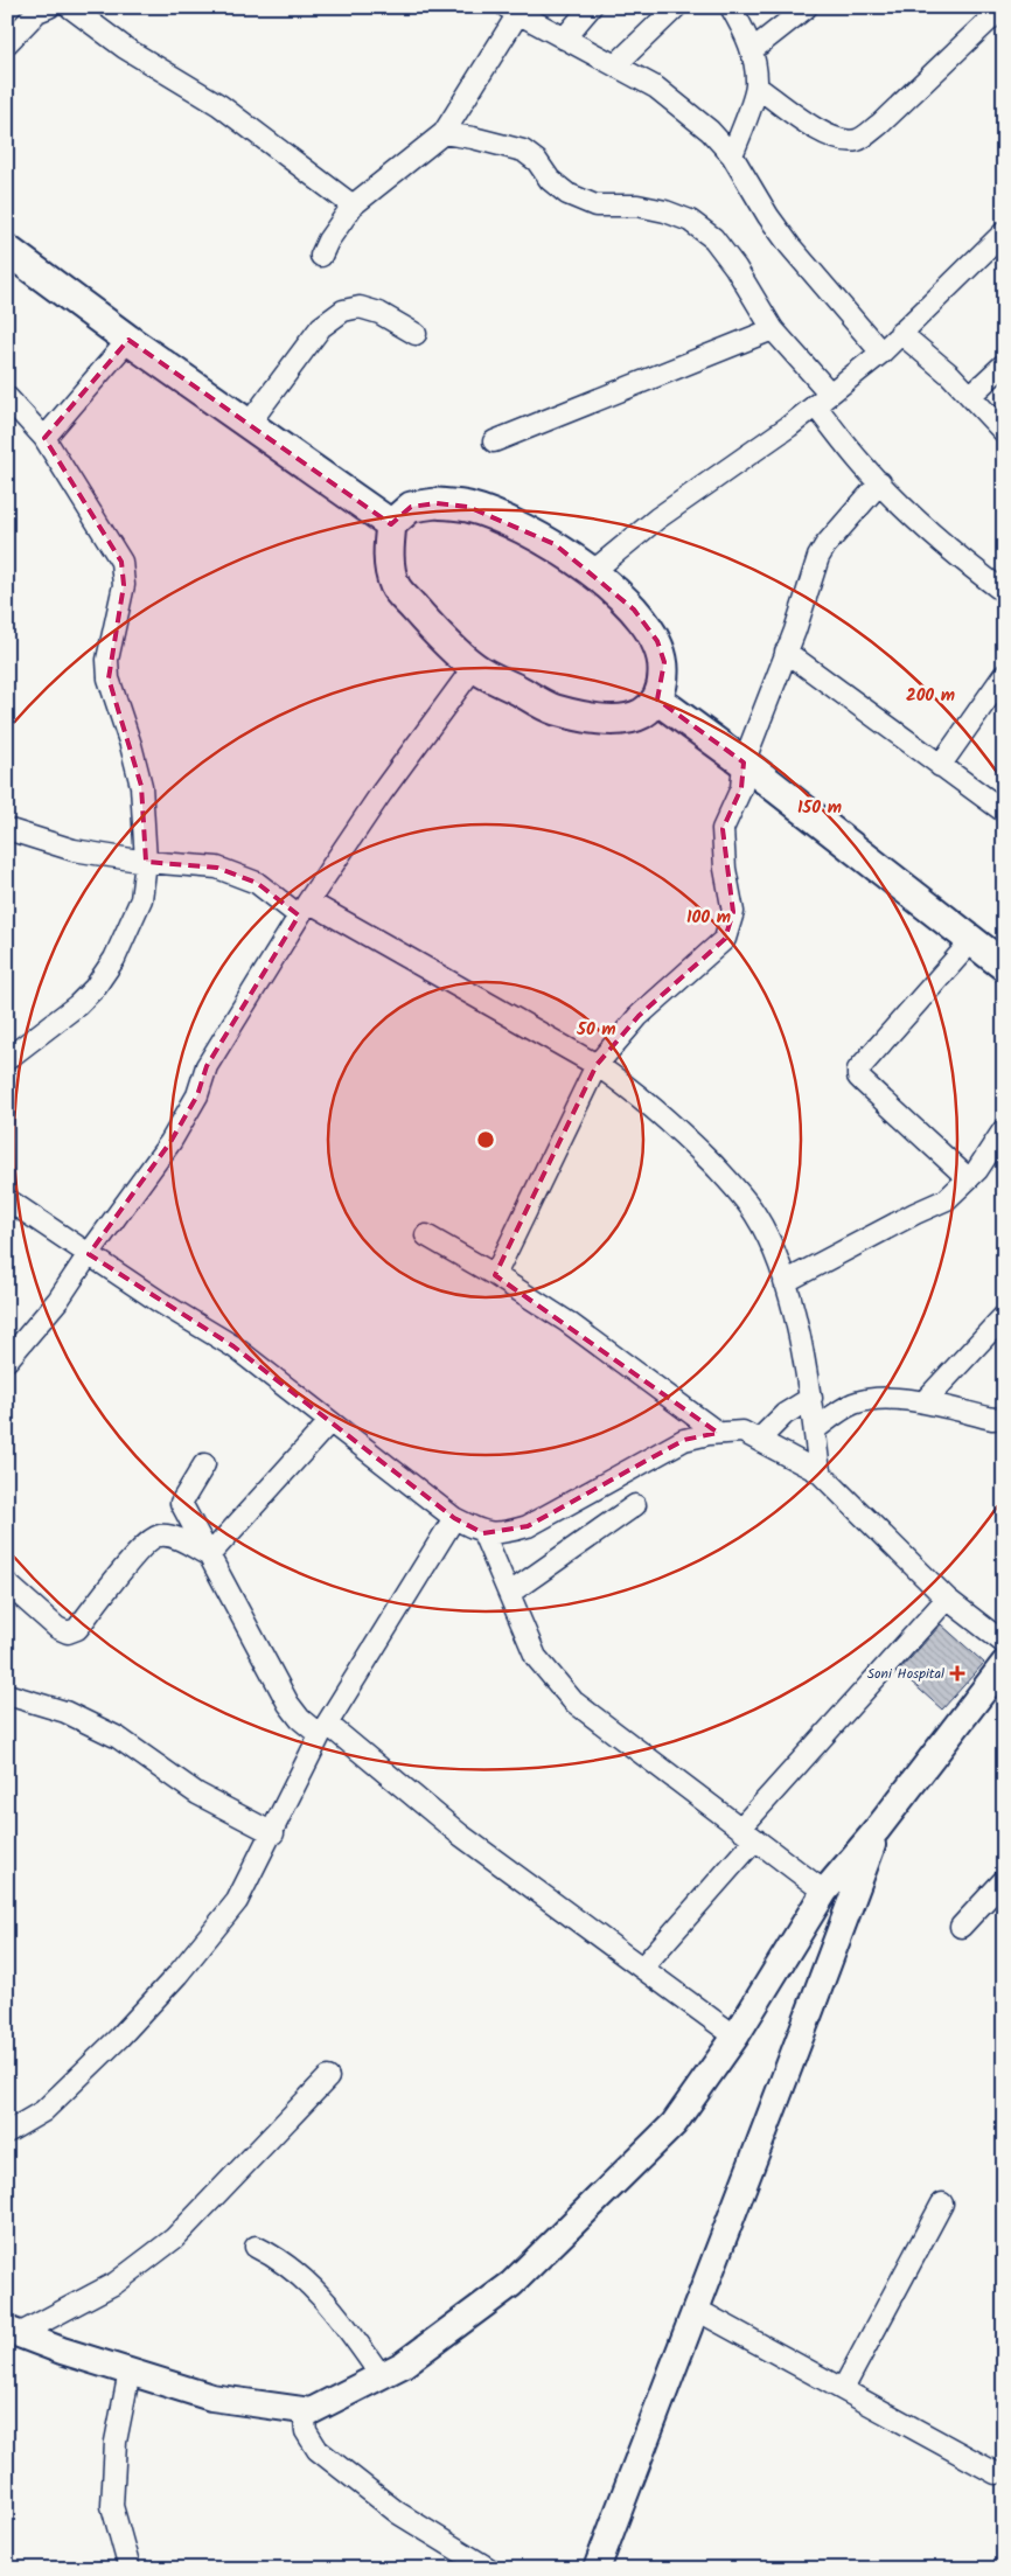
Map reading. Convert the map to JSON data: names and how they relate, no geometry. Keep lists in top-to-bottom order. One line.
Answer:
{"places":{"health":["Soni Hospital"]},"rings":["200 m","150 m","100 m","50 m"]}
